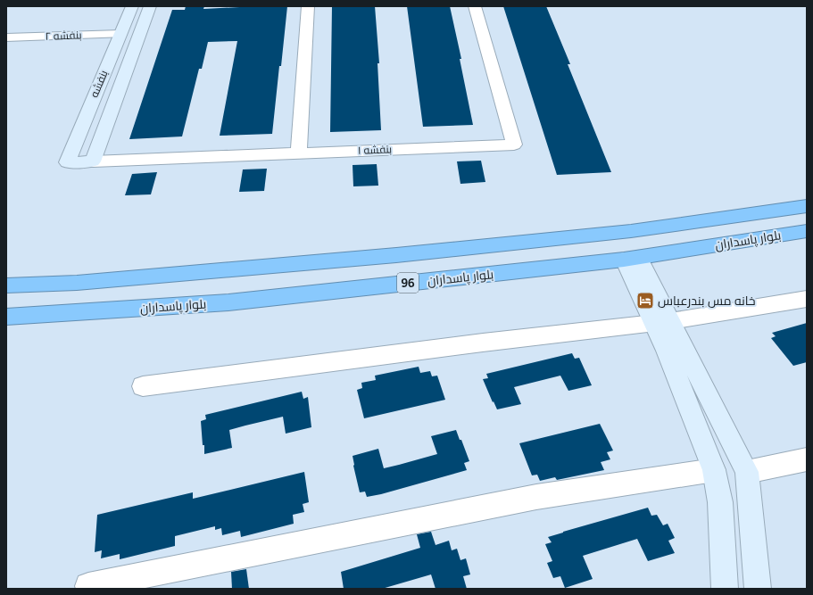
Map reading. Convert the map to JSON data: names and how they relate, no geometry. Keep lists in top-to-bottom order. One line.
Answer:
{"streets":{"highway":["بلوار پاسداران","96"],"street":["بنفشه ۲","بنفشه","بنفشه ۱"]},"crossings":[["بنفشه ۲","بنفشه"],["بنفشه","بنفشه ۱"]],"places":{"hotel":["خانه مس بندرعباس"]}}
